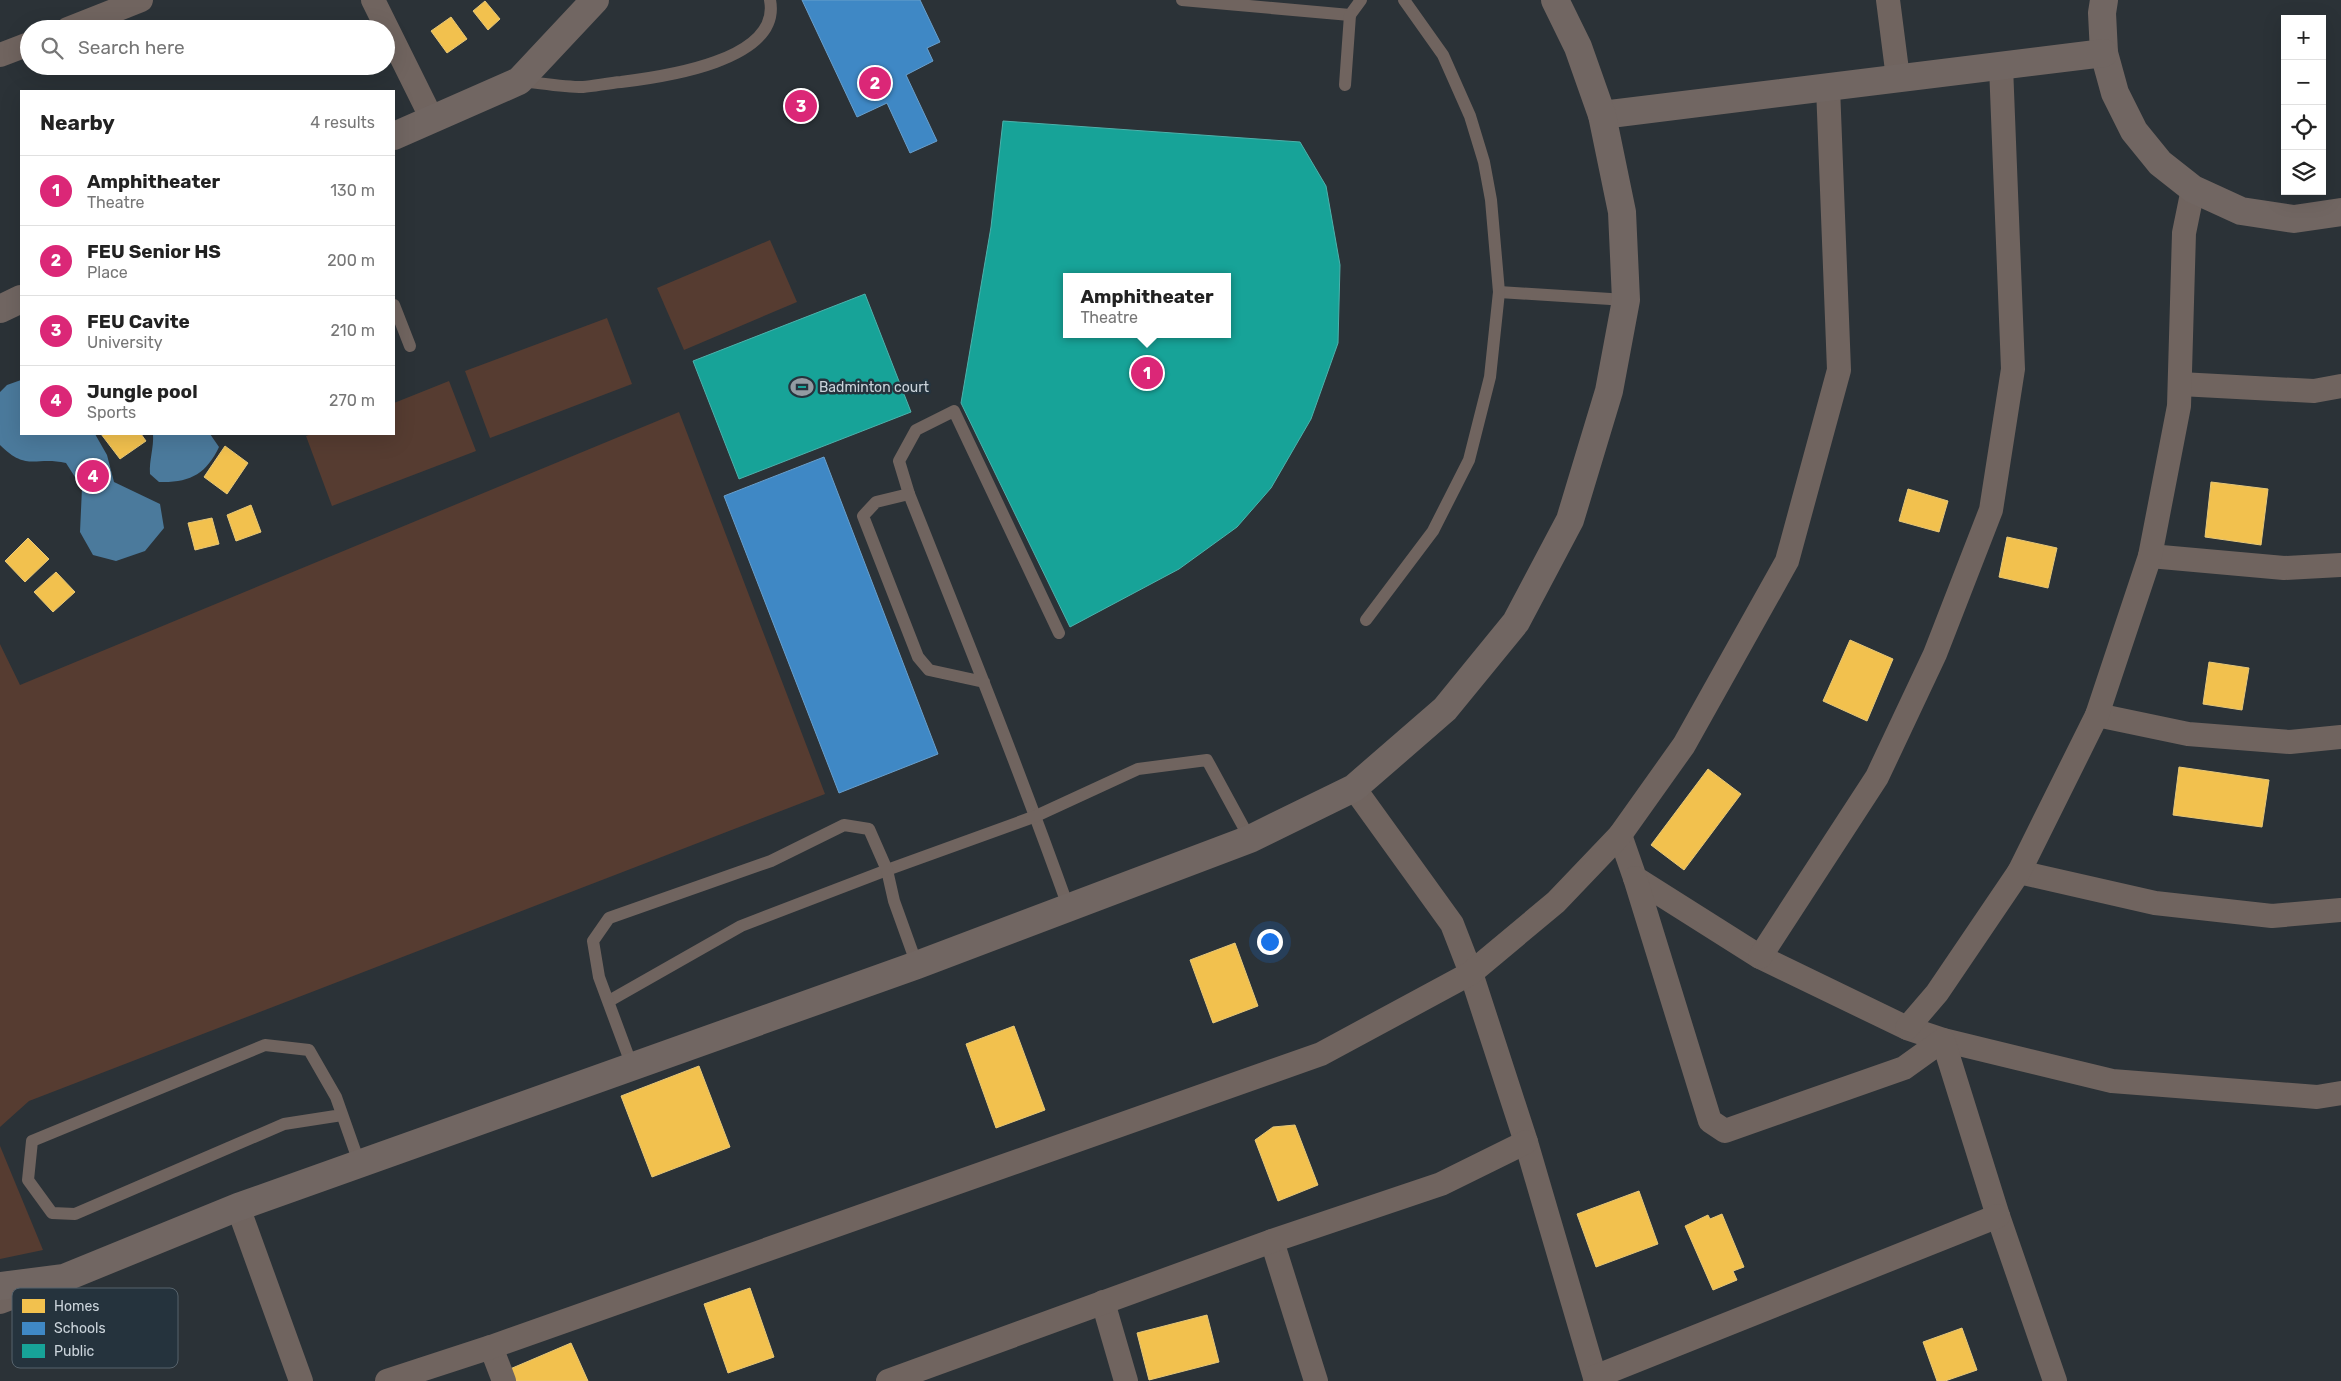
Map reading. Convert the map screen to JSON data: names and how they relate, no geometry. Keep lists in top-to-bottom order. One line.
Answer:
{"places":{"sports":["Badminton court"]},"legend":["Homes","Schools","Public"],"page":{"map_buttons":["+","−"],"search":"Search here","pins":["2","3","1","4"],"heading":["Nearby","4 results"],"list":[{"mark":"1","name":"Amphitheater","note":"Theatre","value":"130 m"},{"mark":"2","name":"FEU Senior HS","note":"Place","value":"200 m"},{"mark":"3","name":"FEU Cavite","note":"University","value":"210 m"},{"mark":"4","name":"Jungle pool","note":"Sports","value":"270 m"}],"popup":["Amphitheater","Theatre"]}}
